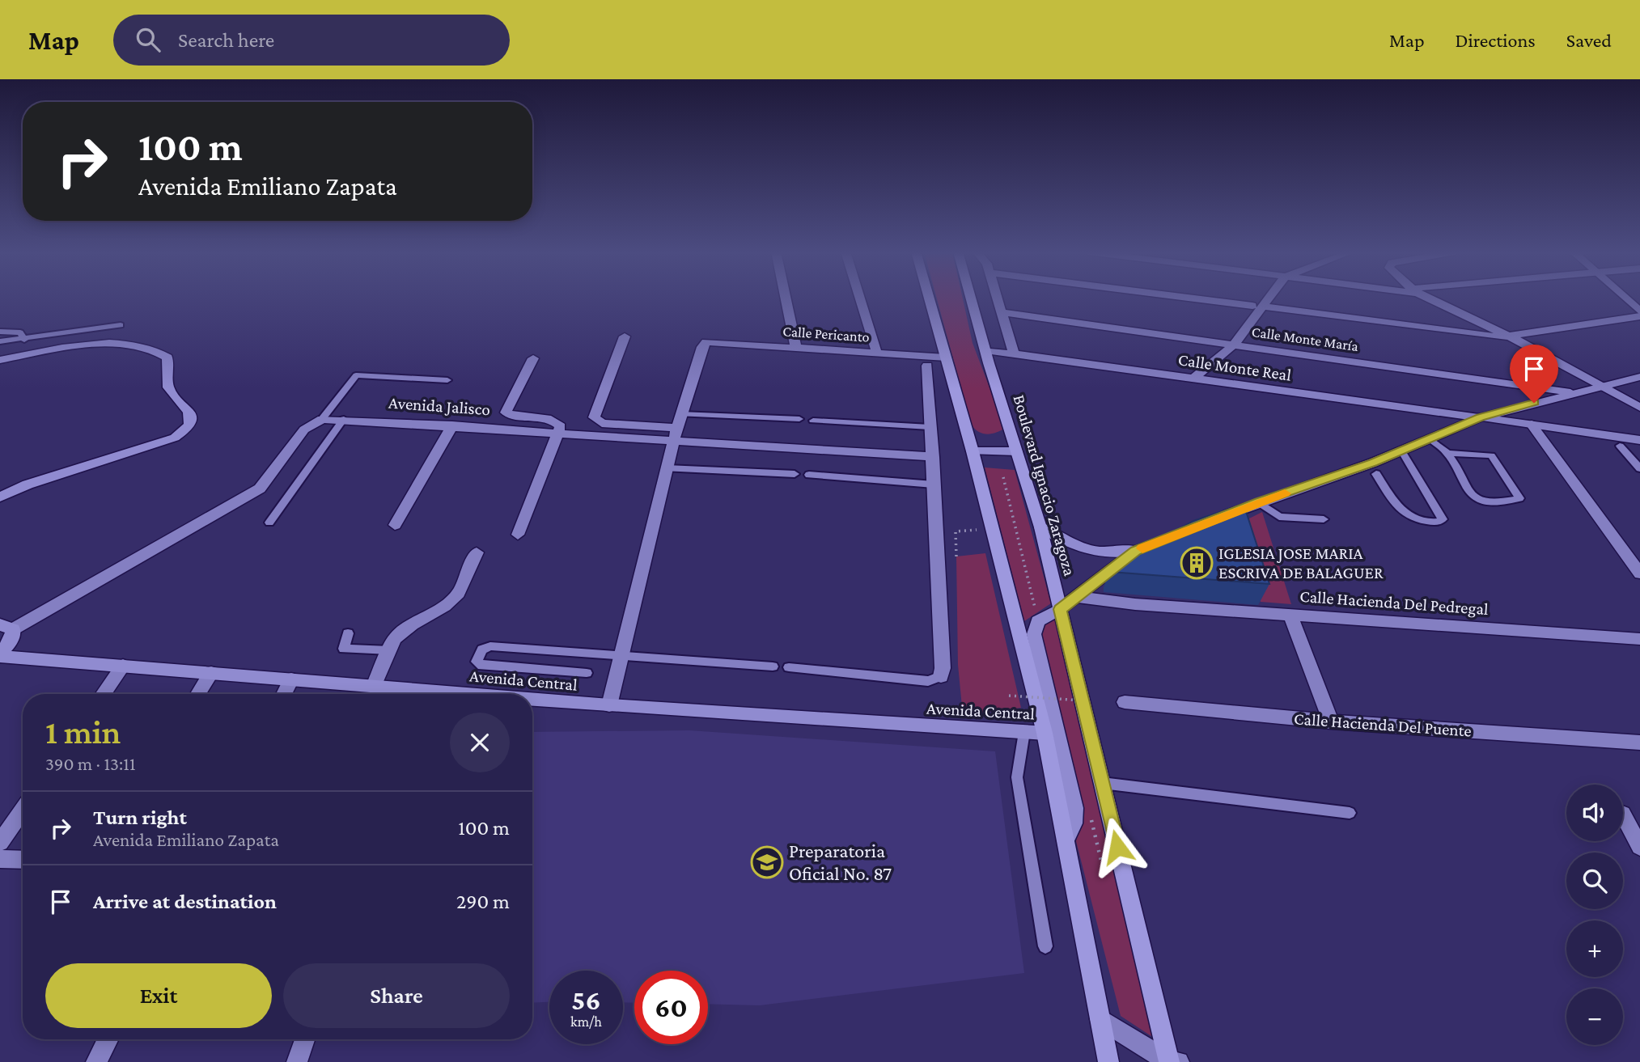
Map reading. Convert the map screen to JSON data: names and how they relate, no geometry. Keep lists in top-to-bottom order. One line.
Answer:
{"streets":{"main road":["Boulevard Ignacio Zaragoza","Avenida Central"],"street":["Calle Pericanto","Calle Monte María","Calle Monte Real","Avenida Jalisco","Calle Hacienda Del Pedregal","Calle Hacienda Del Puente"]},"crossings":[["Calle Pericanto","Avenida Jalisco"],["Calle Pericanto","Avenida Central"],["Calle Monte Real","Boulevard Ignacio Zaragoza"]],"places":{"building":["IGLESIA JOSE MARIA ESCRIVA DE BALAGUER"],"school or university":["Preparatoria Oficial No. 87"]},"page":{"header":"Map","search":"Search here","nav":["Map","Directions","Saved"],"turn":["100 m","Avenida Emiliano Zapata"],"heading":["1 min","390 m · 13:11"],"map_buttons":["+","−"],"list":[{"name":"Turn right","note":"Avenida Emiliano Zapata","value":"100 m"},{"name":"Arrive at destination","value":"290 m"}],"buttons":["Exit","Share"],"speed":"56 km/h","limit":"60"}}
